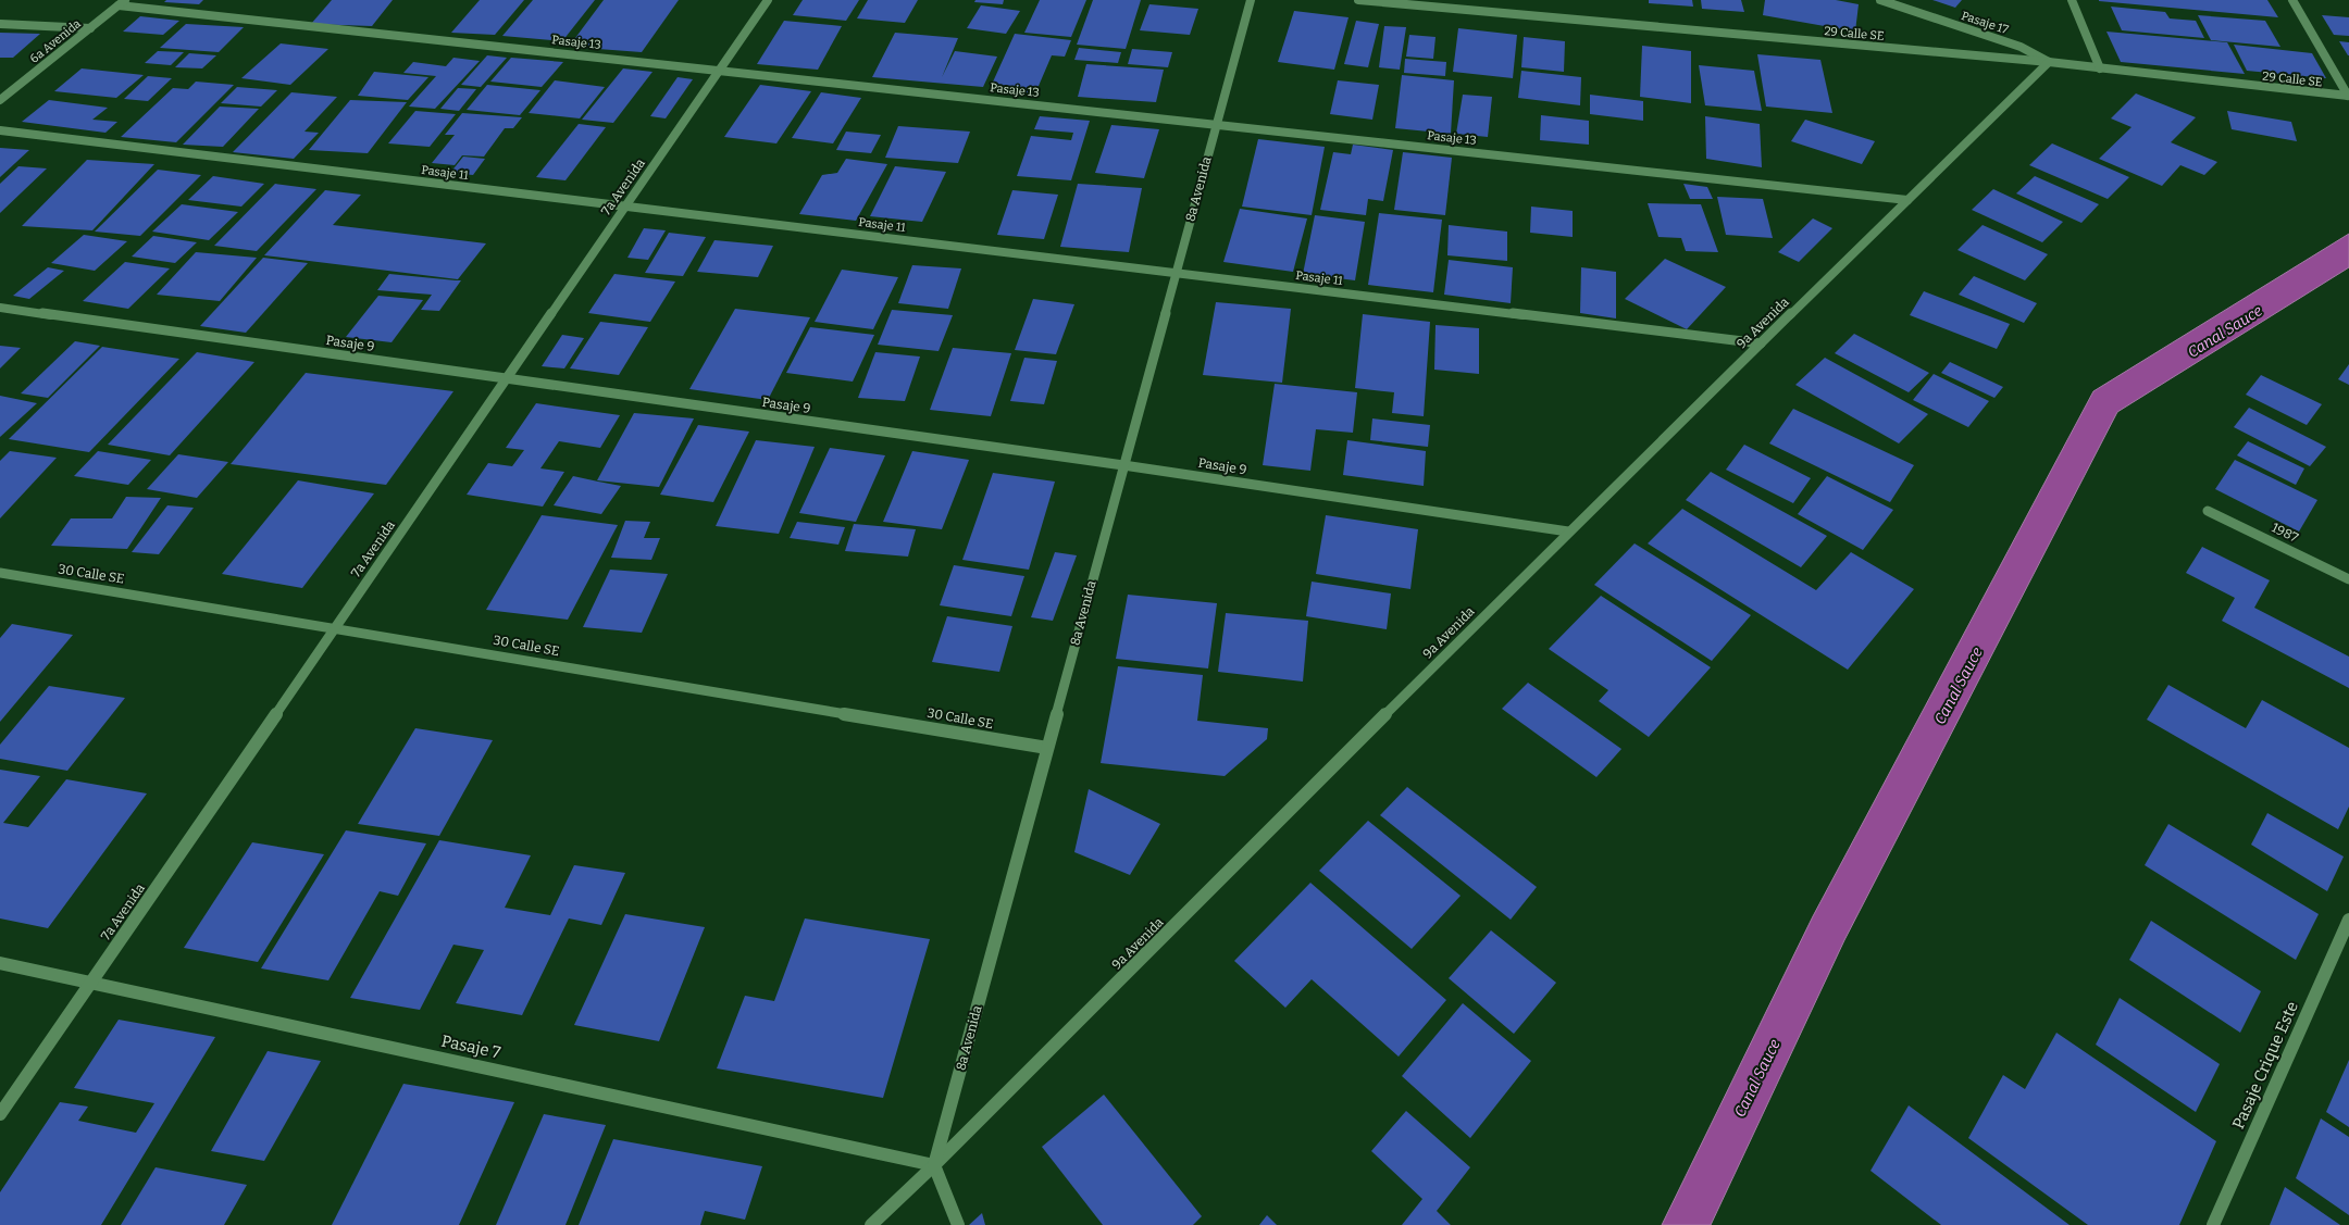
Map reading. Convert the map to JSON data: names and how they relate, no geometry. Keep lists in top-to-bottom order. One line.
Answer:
{"streets":{"street":["Pasaje 17","29 Calle SE","6a Avenida","Pasaje 13","Pasaje 11","7a Avenida","8a Avenida","9a Avenida","Pasaje 9","1987","30 Calle SE","Pasaje 7","Pasaje Crique Este"]},"crossings":[["Pasaje 17","29 Calle SE"],["Pasaje 17","9a Avenida"],["29 Calle SE","9a Avenida"],["6a Avenida","Pasaje 13"],["Pasaje 13","7a Avenida"],["Pasaje 13","8a Avenida"],["Pasaje 13","9a Avenida"],["Pasaje 11","7a Avenida"],["Pasaje 11","8a Avenida"],["Pasaje 11","9a Avenida"],["7a Avenida","Pasaje 9"],["7a Avenida","30 Calle SE"],["7a Avenida","Pasaje 7"],["8a Avenida","9a Avenida"],["8a Avenida","Pasaje 9"],["8a Avenida","30 Calle SE"],["8a Avenida","Pasaje 7"],["9a Avenida","Pasaje 9"],["9a Avenida","Pasaje 7"]],"water":["Canal Sauce"]}
